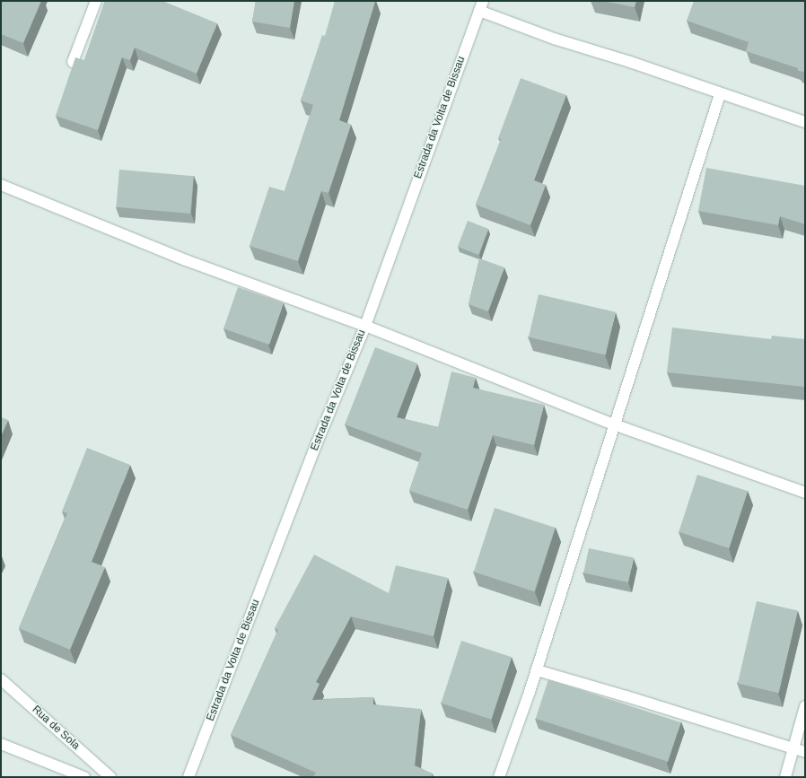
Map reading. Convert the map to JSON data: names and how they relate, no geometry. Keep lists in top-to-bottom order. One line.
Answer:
{"streets":{"street":["Estrada da Volta de Bissau","Rua de Sola"]}}
